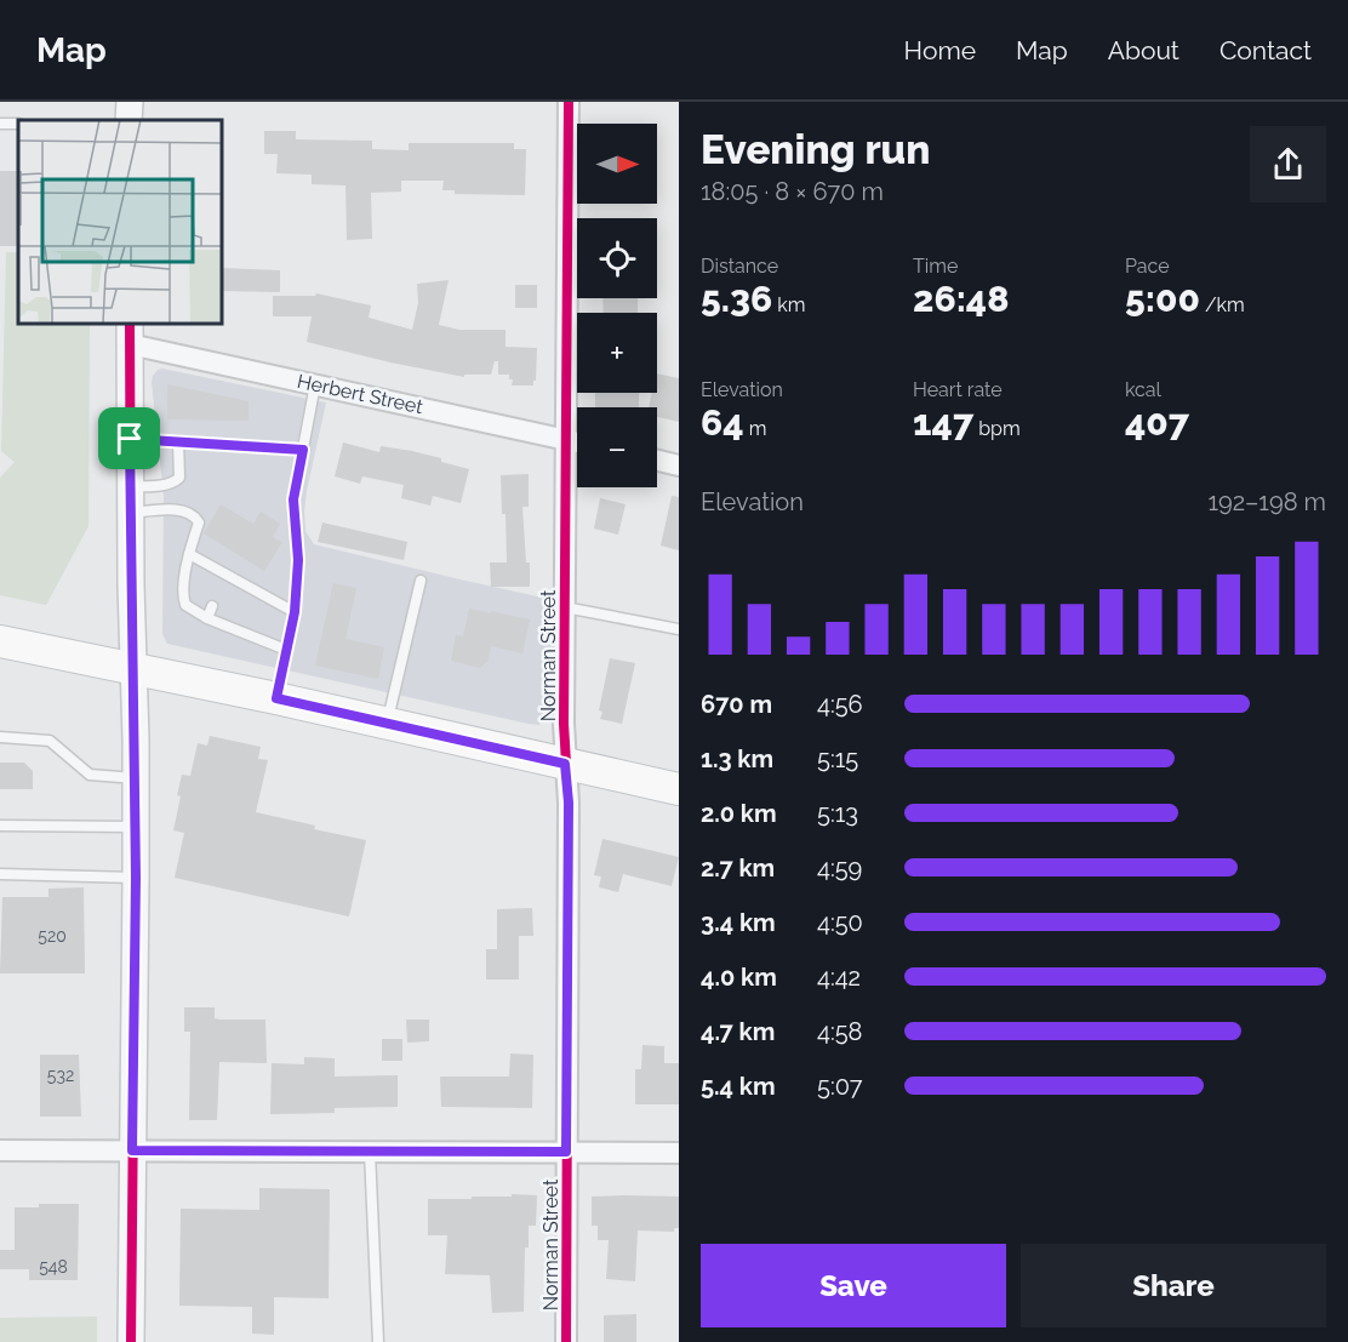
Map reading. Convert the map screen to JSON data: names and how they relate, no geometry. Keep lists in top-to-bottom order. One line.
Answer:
{"streets":{"street":["Herbert Street","Norman Street"]},"crossings":[["Herbert Street","Norman Street"]],"house_numbers":["520","532","548"],"north":"right","page":{"header":"Map","nav":["Home","Map","About","Contact"],"heading":["Evening run","18:05 · 8 × 670 m"],"map_buttons":["+","−"],"stats":[["Distance","5.36 km"],["Time","26:48"],["Pace","5:00 /km"],["Elevation","64 m"],["Heart rate","147 bpm"],["kcal","407"]],"chart":["Elevation","192–198 m"],"list":[{"name":"670 m","note":"4:56"},{"name":"1.3 km","note":"5:15"},{"name":"2.0 km","note":"5:13"},{"name":"2.7 km","note":"4:59"},{"name":"3.4 km","note":"4:50"},{"name":"4.0 km","note":"4:42"},{"name":"4.7 km","note":"4:58"},{"name":"5.4 km","note":"5:07"}],"buttons":["Save","Share"]}}
